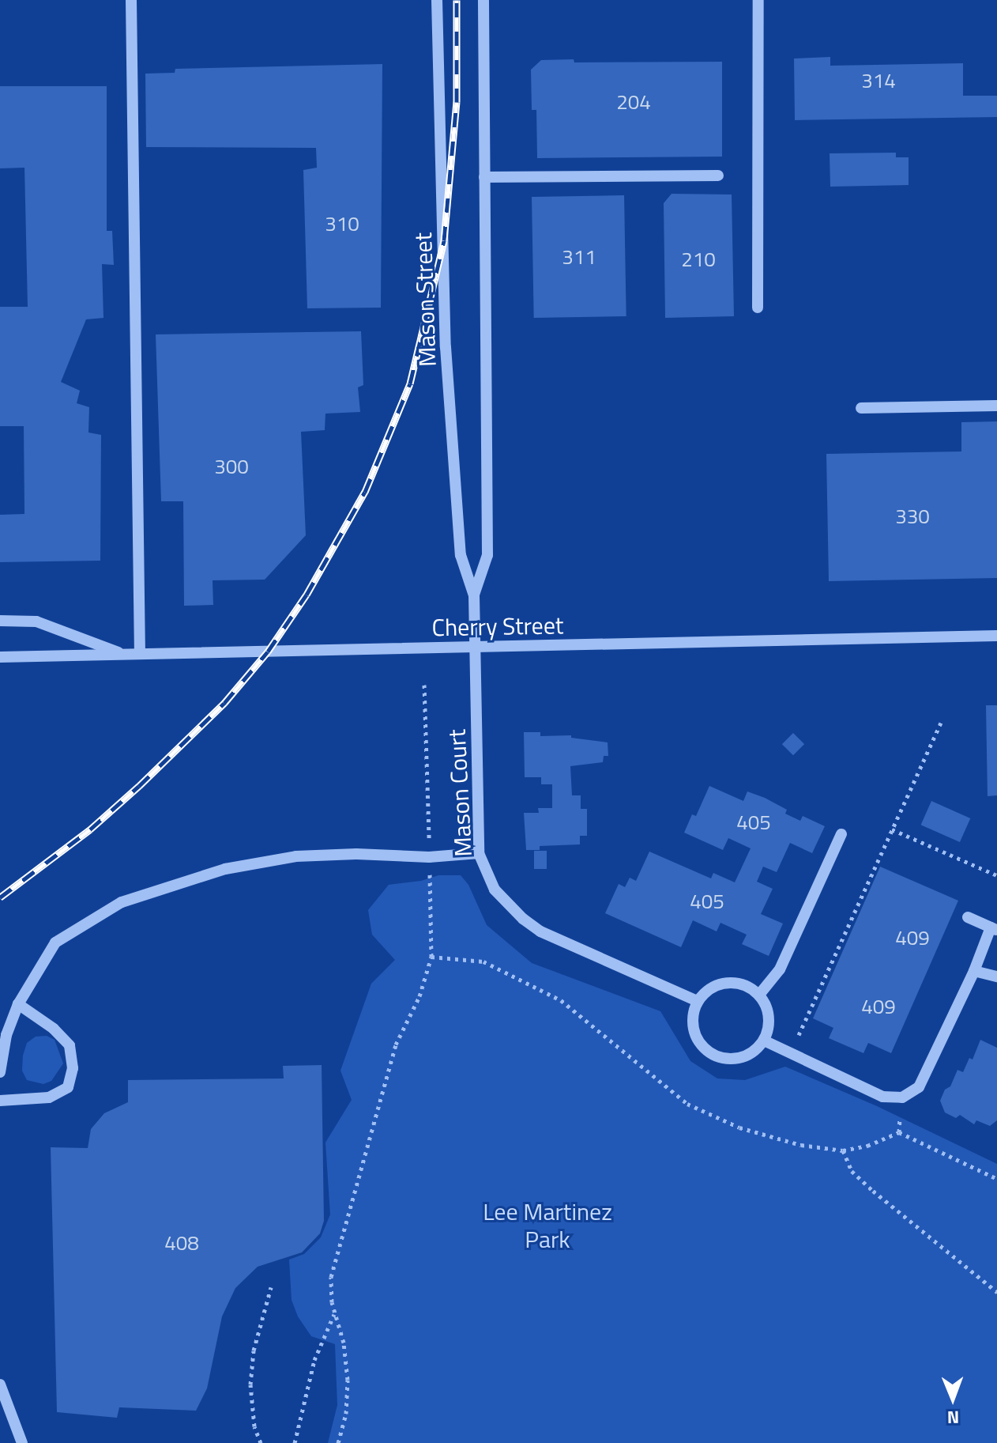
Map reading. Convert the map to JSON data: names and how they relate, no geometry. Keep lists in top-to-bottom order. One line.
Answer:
{"streets":{"street":["Mason Street","Cherry Street","Mason Court"]},"crossings":[["Mason Street","Cherry Street"],["Mason Street","Mason Court"],["Cherry Street","Mason Court"]],"parks":["Lee Martinez Park"],"house_numbers":["314","204","310","311","210","300","330","405","405","409","409","408"],"north":"bottom"}
